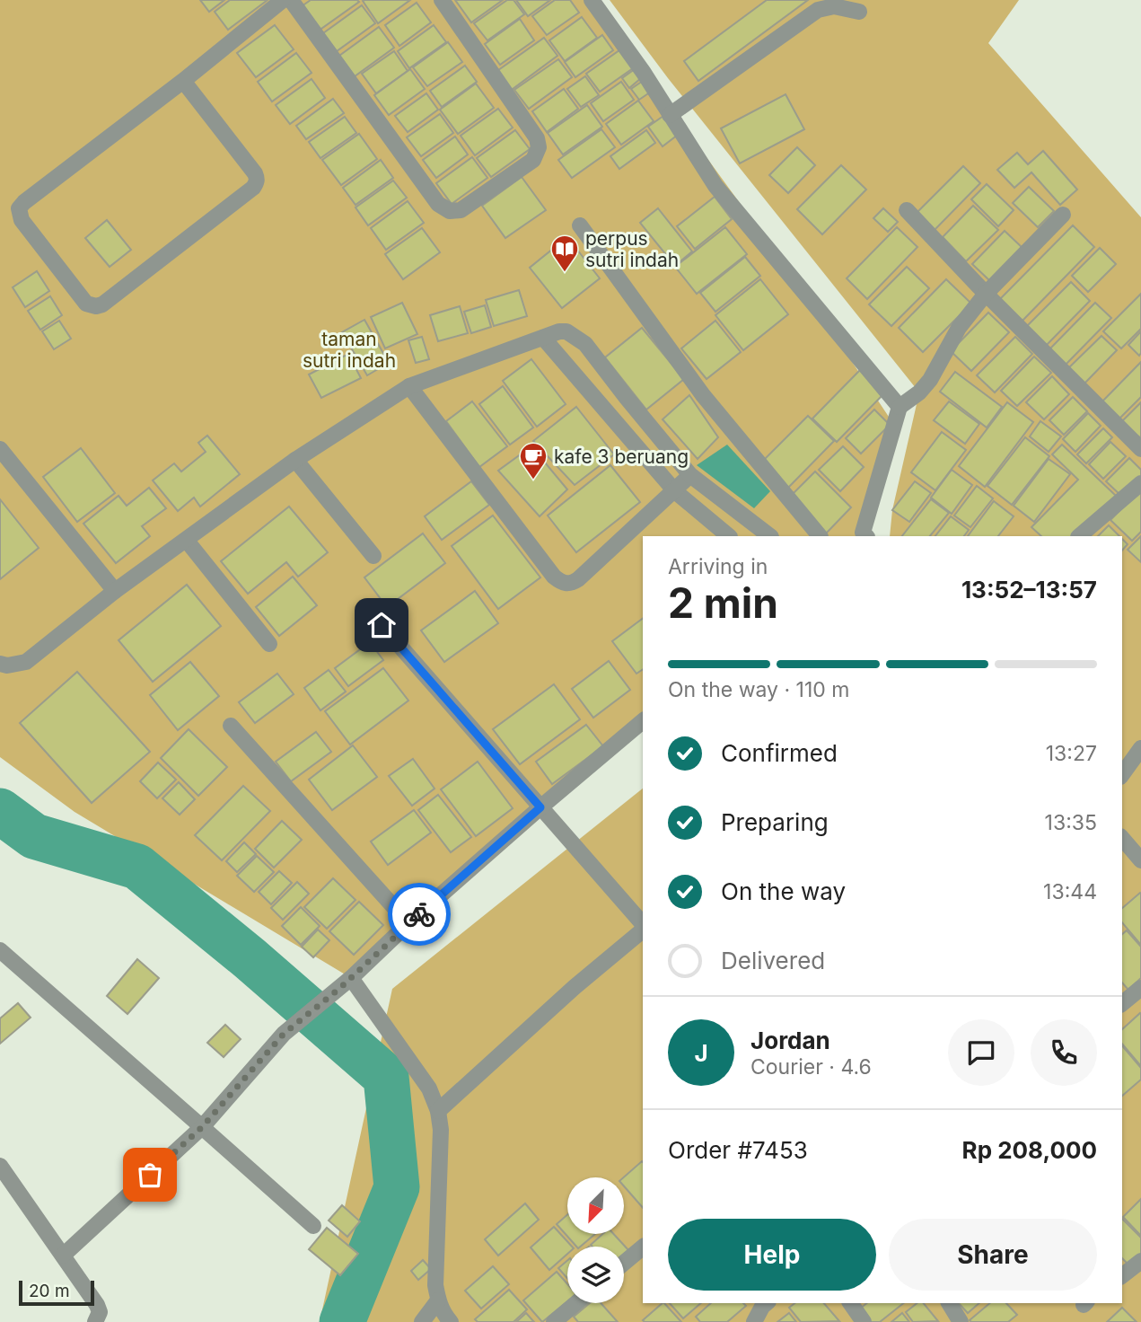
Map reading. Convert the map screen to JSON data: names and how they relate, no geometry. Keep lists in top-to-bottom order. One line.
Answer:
{"parks":["taman sutri indah"],"places":{"library":["perpus sutri indah"],"cafe":["kafe 3 beruang"]},"scale_bar":"20 m","north":"bottom left","page":{"heading":["2 min","Arriving in","13:52–13:57"],"panel":["Jordan","Courier · 4.6","Order #7453","Rp 208,000"],"bar":"On the way · 110 m","list":[["Confirmed","13:27"],["Preparing","13:35"],["On the way","13:44"],"Delivered"],"round":"J","buttons":["Help","Share"],"scale":"20 m"}}
